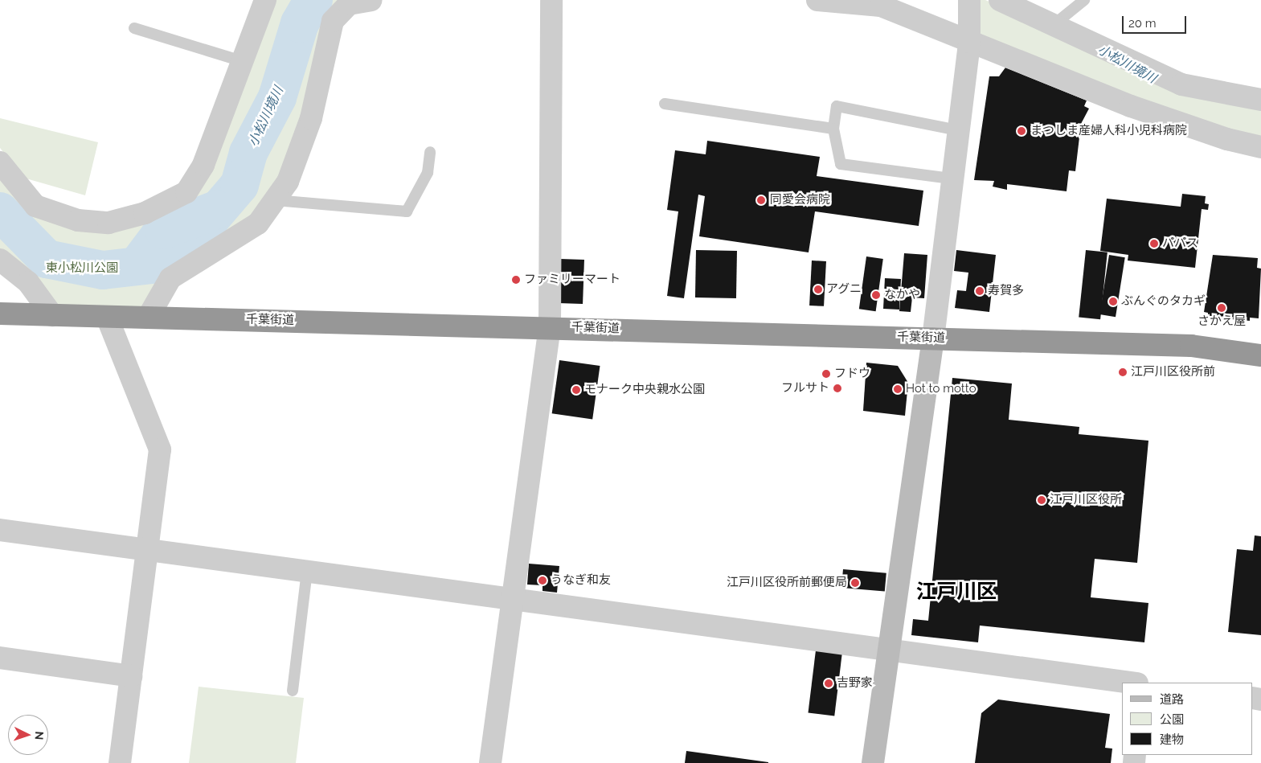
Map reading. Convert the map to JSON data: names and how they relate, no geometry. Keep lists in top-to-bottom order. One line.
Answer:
{"streets":{"highway":["千葉街道"]},"districts":["江戸川区"],"water":["小松川境川"],"parks":["東小松川公園"],"places":["まつしま産婦人科小児科病院","同愛会病院","パパス","ファミリーマート","アグニ","寿賀多","なかや","ぶんぐのタカギ","さかえ屋","江戸川区役所前","フドウ","フルサト","Hot to motto","モナーク中央親水公園","江戸川区役所","うなぎ和友","江戸川区役所前郵便局","吉野家"],"legend":["道路","公園","建物"],"scale_bar":"20 m","north":"right"}
